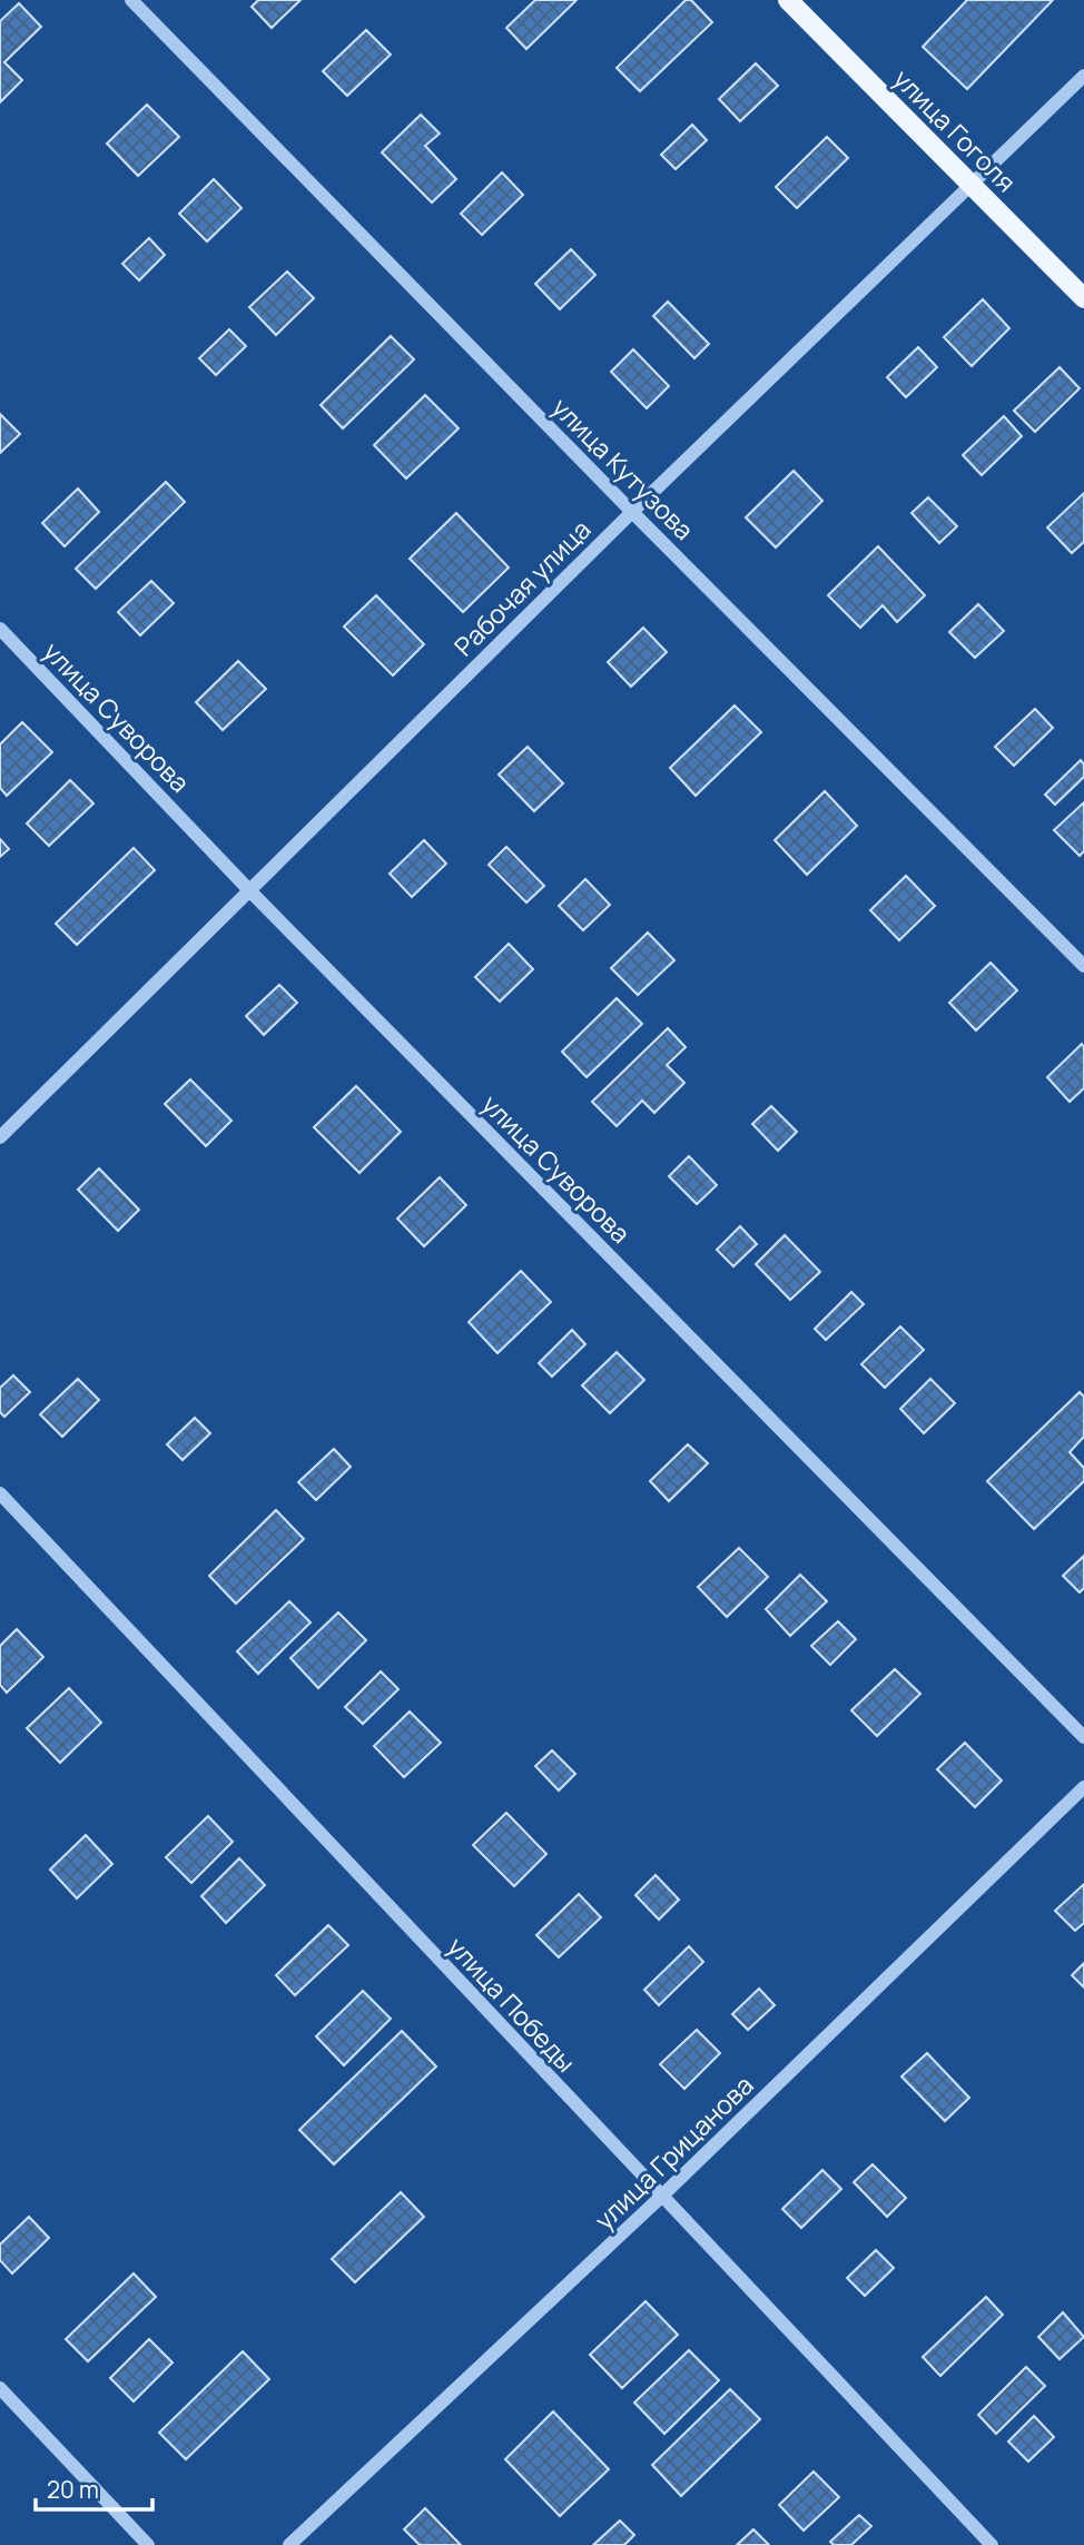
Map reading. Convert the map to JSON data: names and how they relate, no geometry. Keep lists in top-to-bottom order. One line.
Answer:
{"streets":{"main road":["улица Гоголя"],"street":["улица Кутузова","Рабочая улица","улица Суворова","улица Победы","улица Грицанова"]},"crossings":[["улица Гоголя","Рабочая улица"],["улица Кутузова","Рабочая улица"],["Рабочая улица","улица Суворова"],["улица Победы","улица Грицанова"]],"scale_bar":"20 m"}
